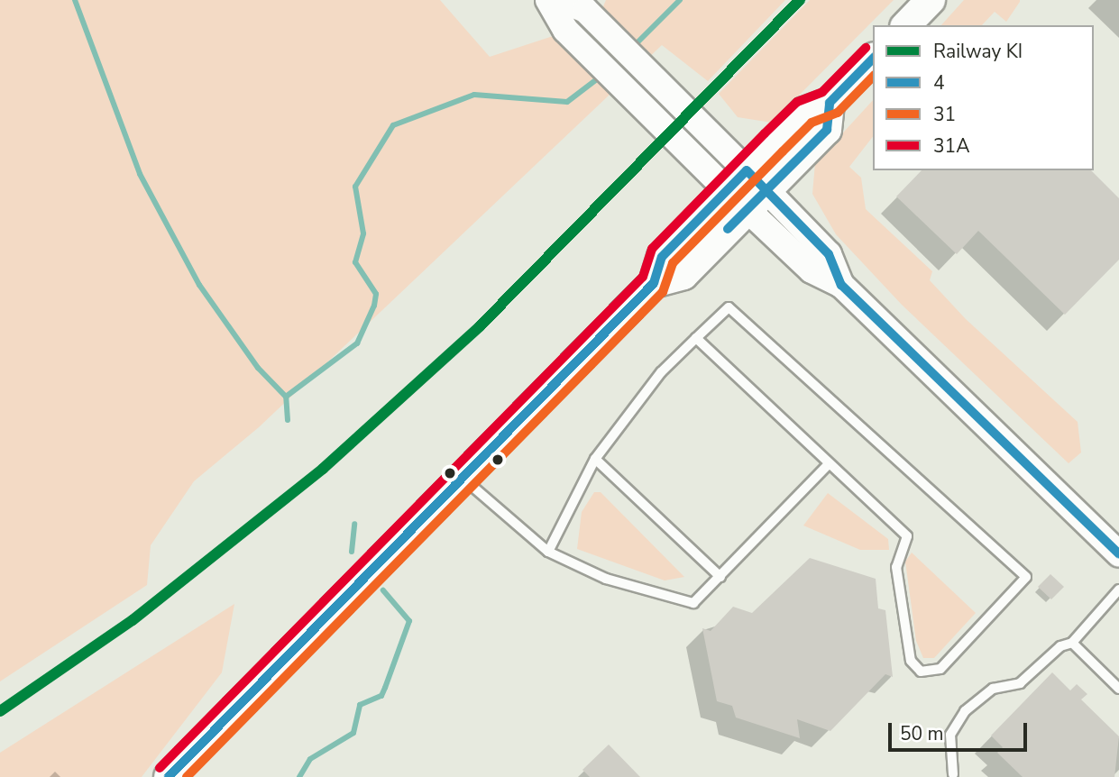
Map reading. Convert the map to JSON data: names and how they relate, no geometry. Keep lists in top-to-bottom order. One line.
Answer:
{"lines":["rail line KI","transit line 31A","transit line 4","transit line 31"],"legend":["Railway KI","4","31","31A"],"scale_bar":"50 m"}
